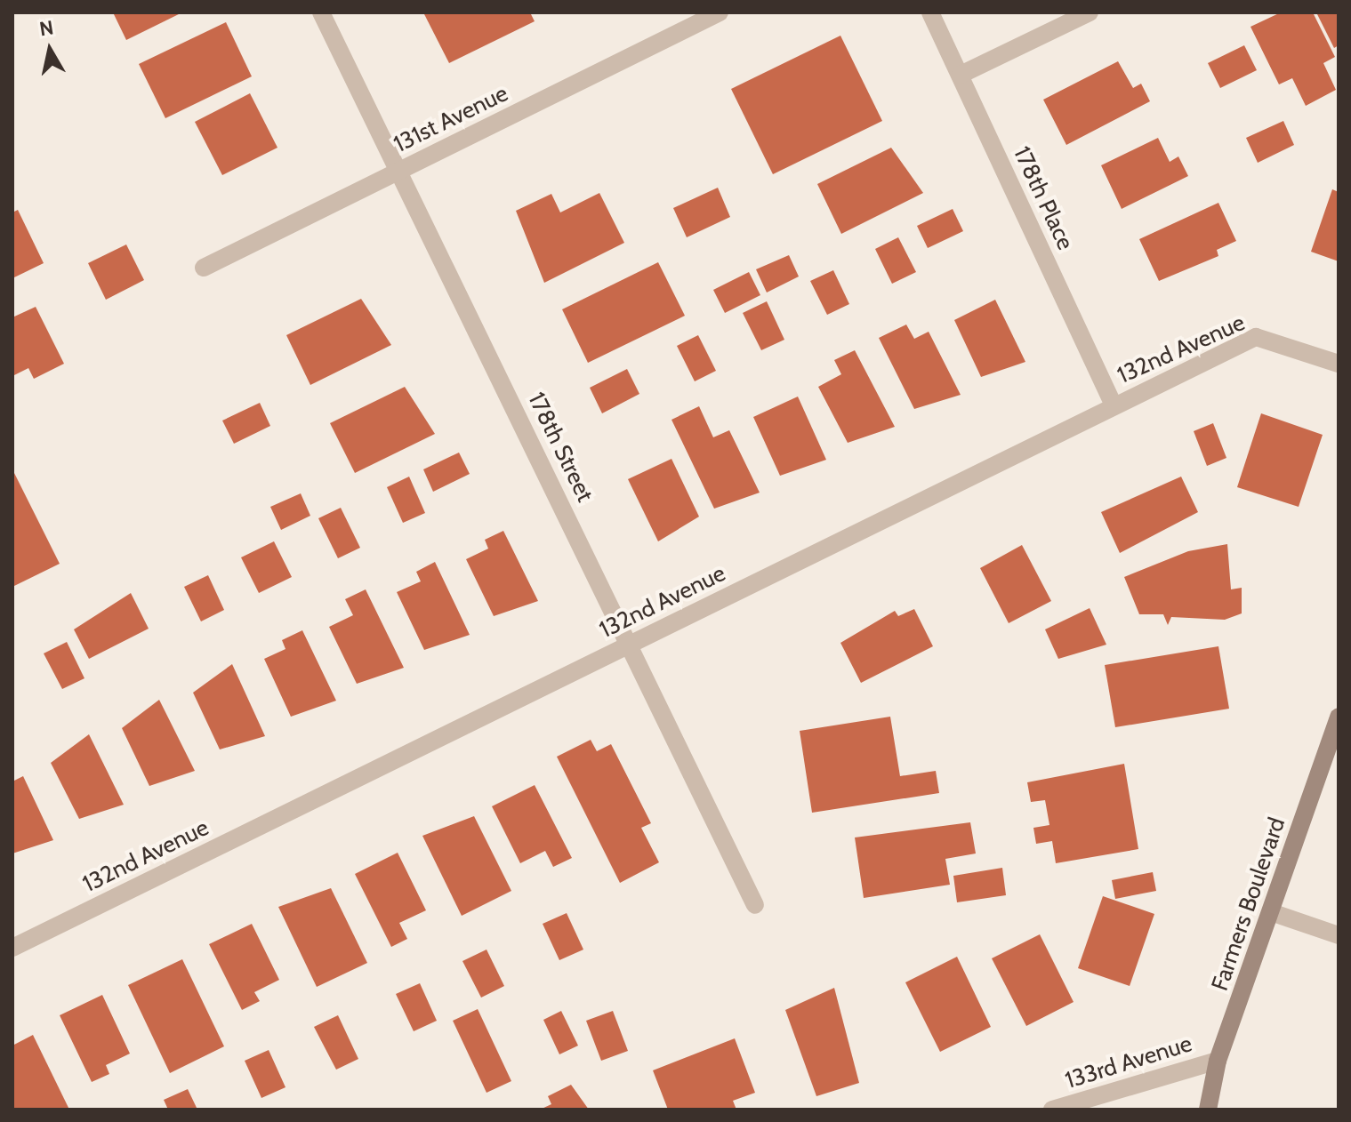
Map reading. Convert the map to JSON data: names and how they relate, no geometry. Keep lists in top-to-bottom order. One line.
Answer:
{"streets":{"main road":["Farmers Boulevard"],"street":["131st Avenue","178th Place","132nd Avenue","178th Street","133rd Avenue"]},"crossings":[["131st Avenue","178th Street"],["178th Place","132nd Avenue"],["132nd Avenue","178th Street"],["Farmers Boulevard","133rd Avenue"]],"north":"top"}
